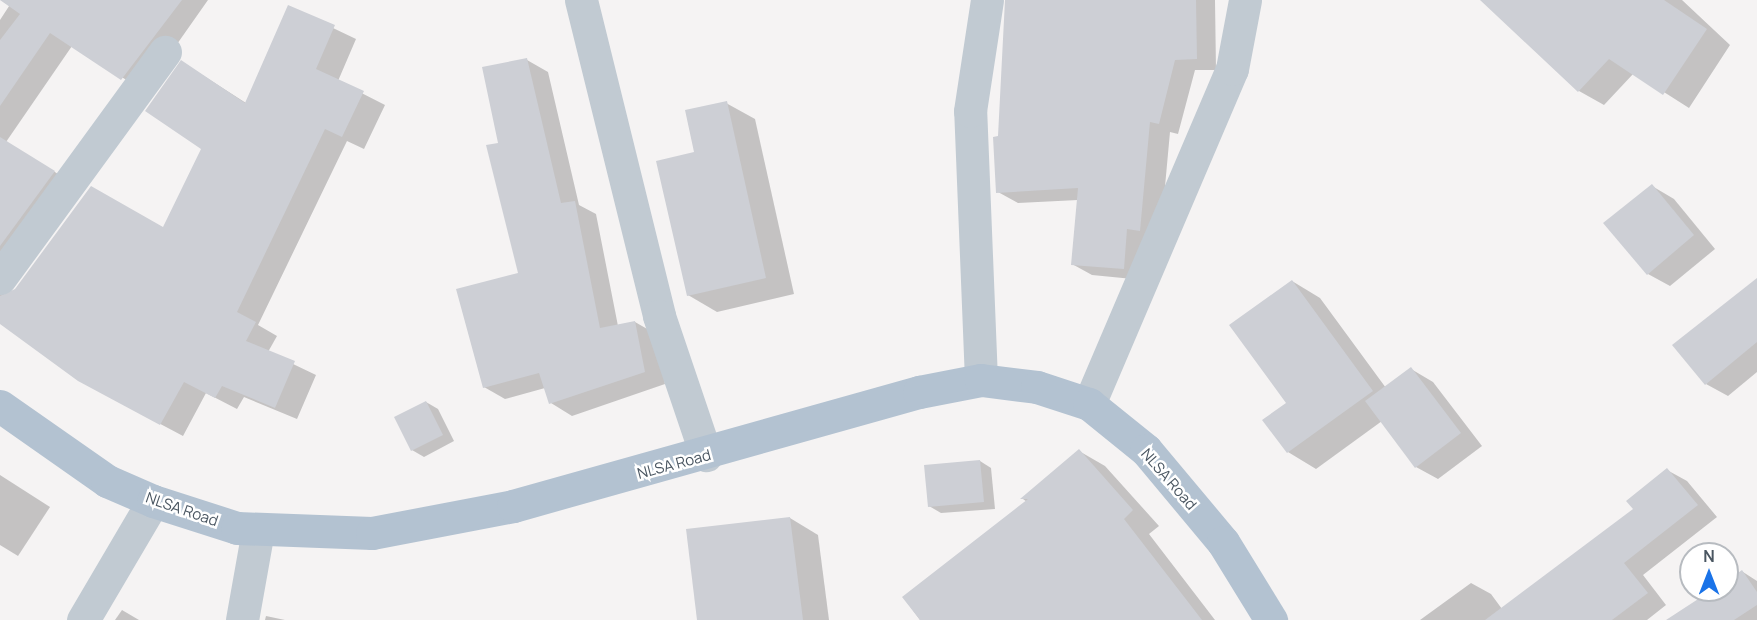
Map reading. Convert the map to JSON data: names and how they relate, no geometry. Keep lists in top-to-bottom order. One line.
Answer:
{"streets":{"main road":["NLSA Road"]},"north":"top"}
